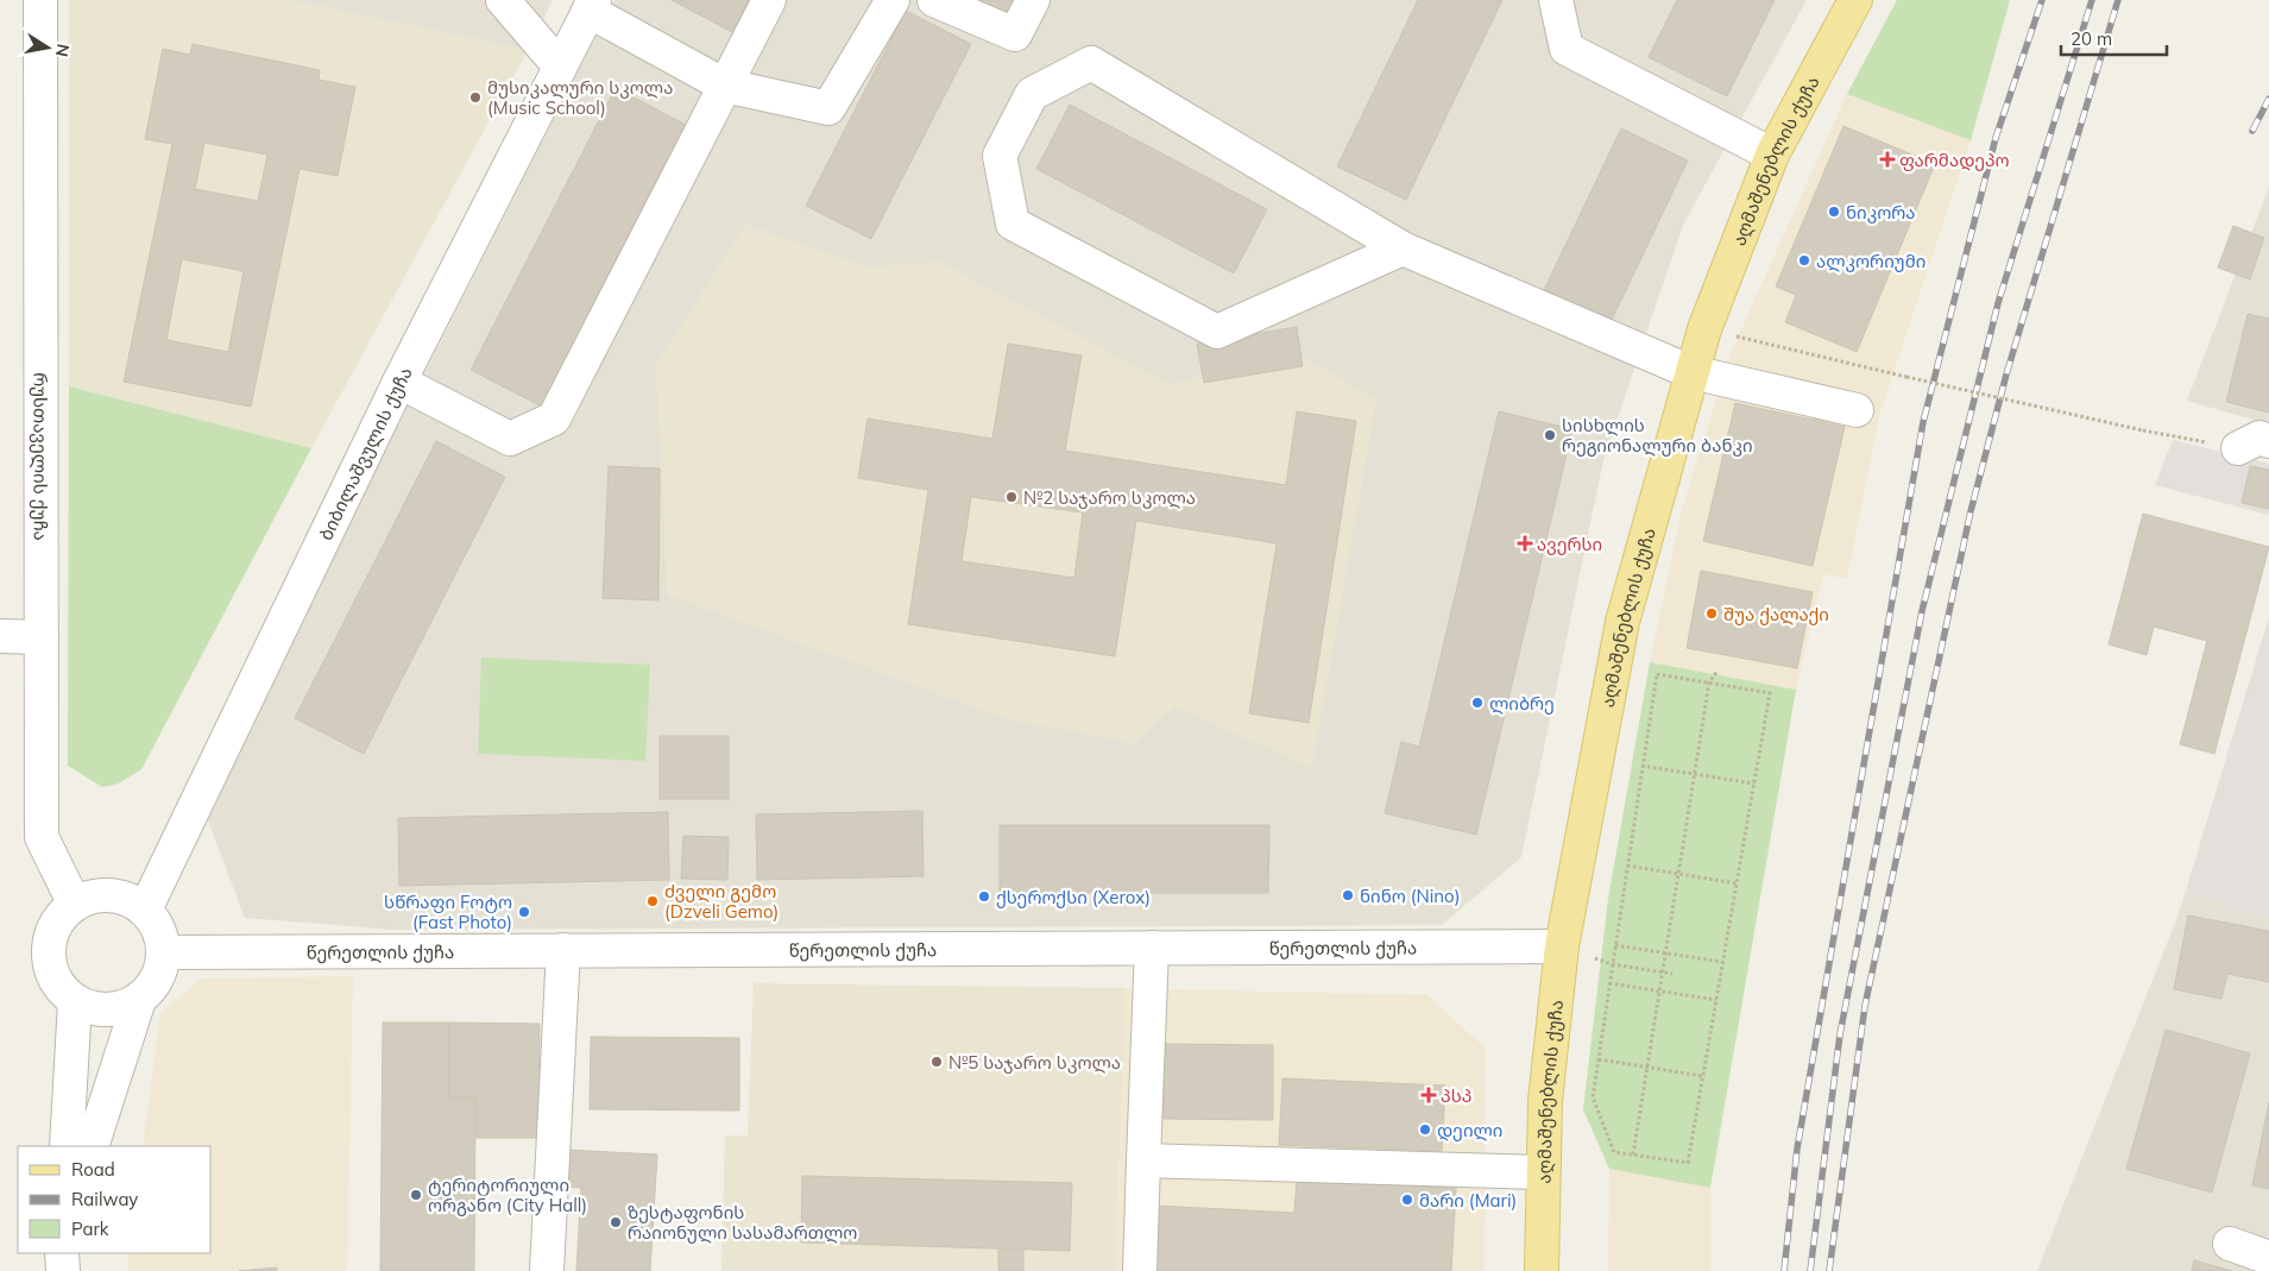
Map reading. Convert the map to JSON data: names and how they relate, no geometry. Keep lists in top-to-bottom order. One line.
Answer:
{"streets":{"main road":["აღმაშენებლის ქუჩა"],"street":["ბიბილაშვულის ქუჩა","რუსთაველის ქუჩა","წერეთლის ქუჩა"]},"crossings":[["აღმაშენებლის ქუჩა","წერეთლის ქუჩა"],["ბიბილაშვულის ქუჩა","რუსთაველის ქუჩა"],["ბიბილაშვულის ქუჩა","წერეთლის ქუჩა"],["რუსთაველის ქუჩა","წერეთლის ქუჩა"]],"places":{"other":["მუსიკალური სკოლა (Music School)","ნიკორა","ალკორიუმი","სისხლის რეგიონალური ბანკი","№2 საჯარო სკოლა","შუა ქალაქი","ლიბრე","ნინო (Nino)","ქსეროქსი (Xerox)","ძველი გემო (Dzveli Gemo)","სწრაფი Fოტო (Fast Photo)","№5 საჯარო სკოლა","დეილი","ტერიტორიული ორგანო (City Hall)","მარი (Mari)","ზესტაფონის რაიონული სასამართლო"],"health":["ფარმადეპო","ავერსი","პსპ"]},"legend":["Road","Railway","Park"],"scale_bar":"20 m","north":"right"}
